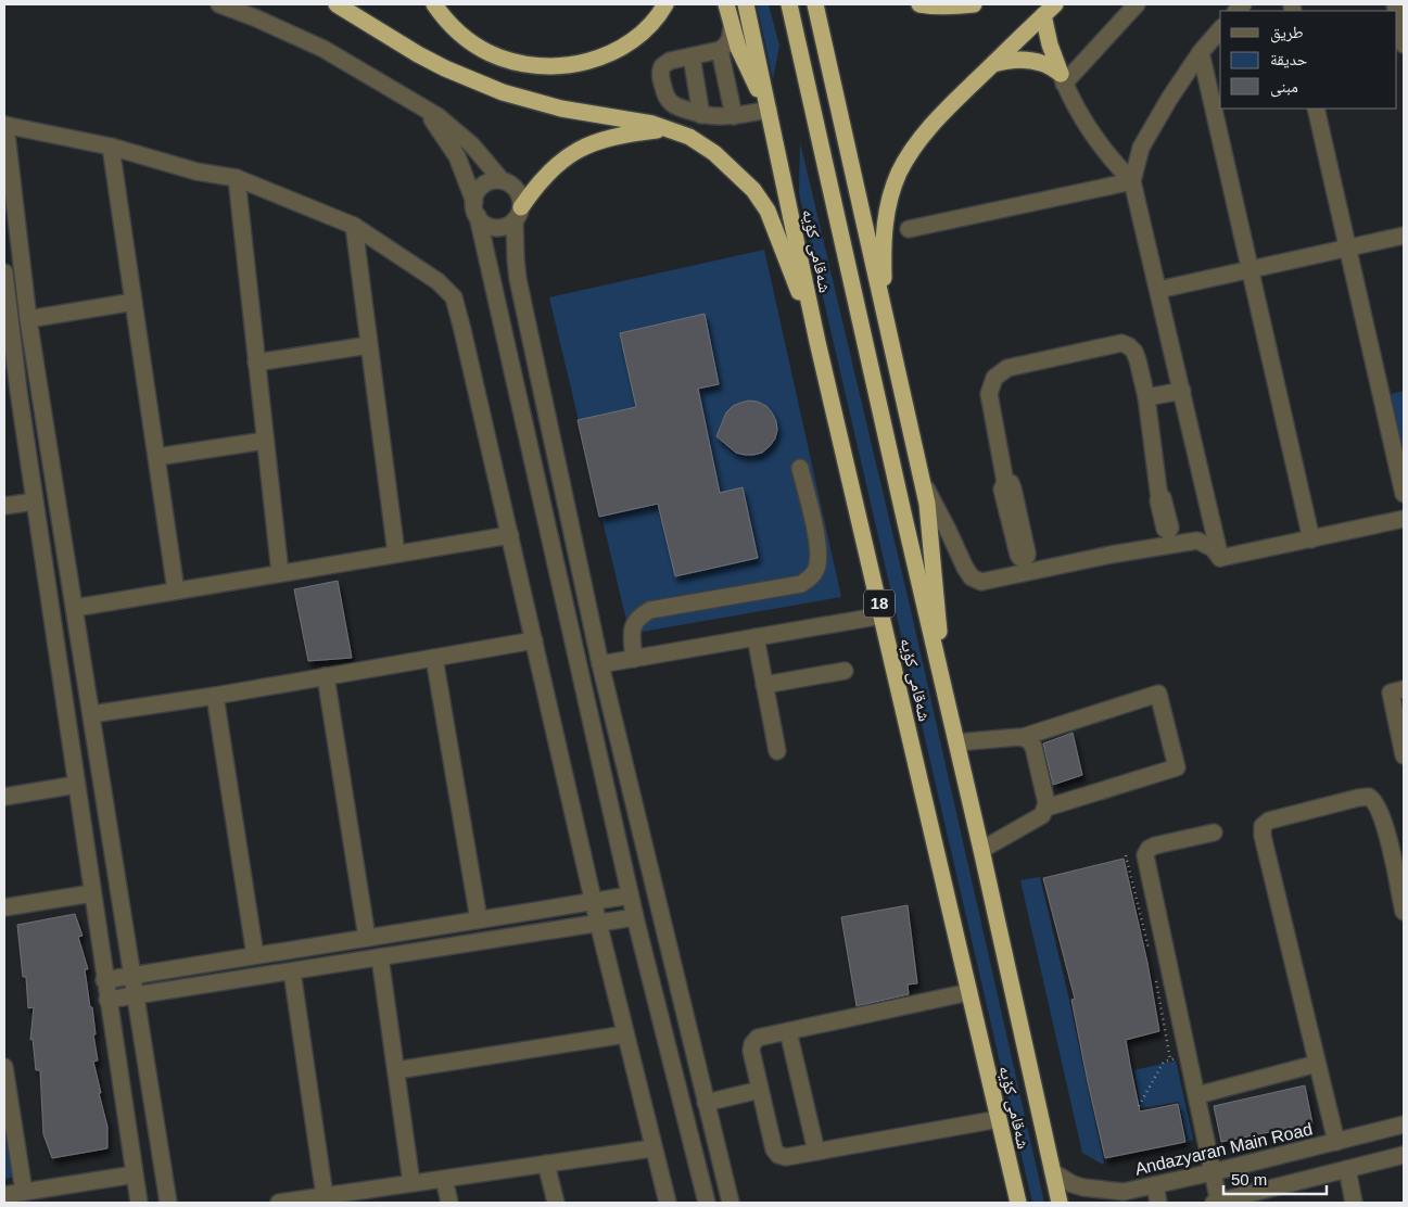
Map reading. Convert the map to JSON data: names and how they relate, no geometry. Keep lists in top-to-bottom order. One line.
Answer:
{"streets":{"highway":["شەقامی کۆیە","18"],"street":["Andazyaran Main Road"]},"crossings":[["شەقامی کۆیە","Andazyaran Main Road"]],"legend":["طريق","حديقة","مبنى"],"scale_bar":"50 m"}
